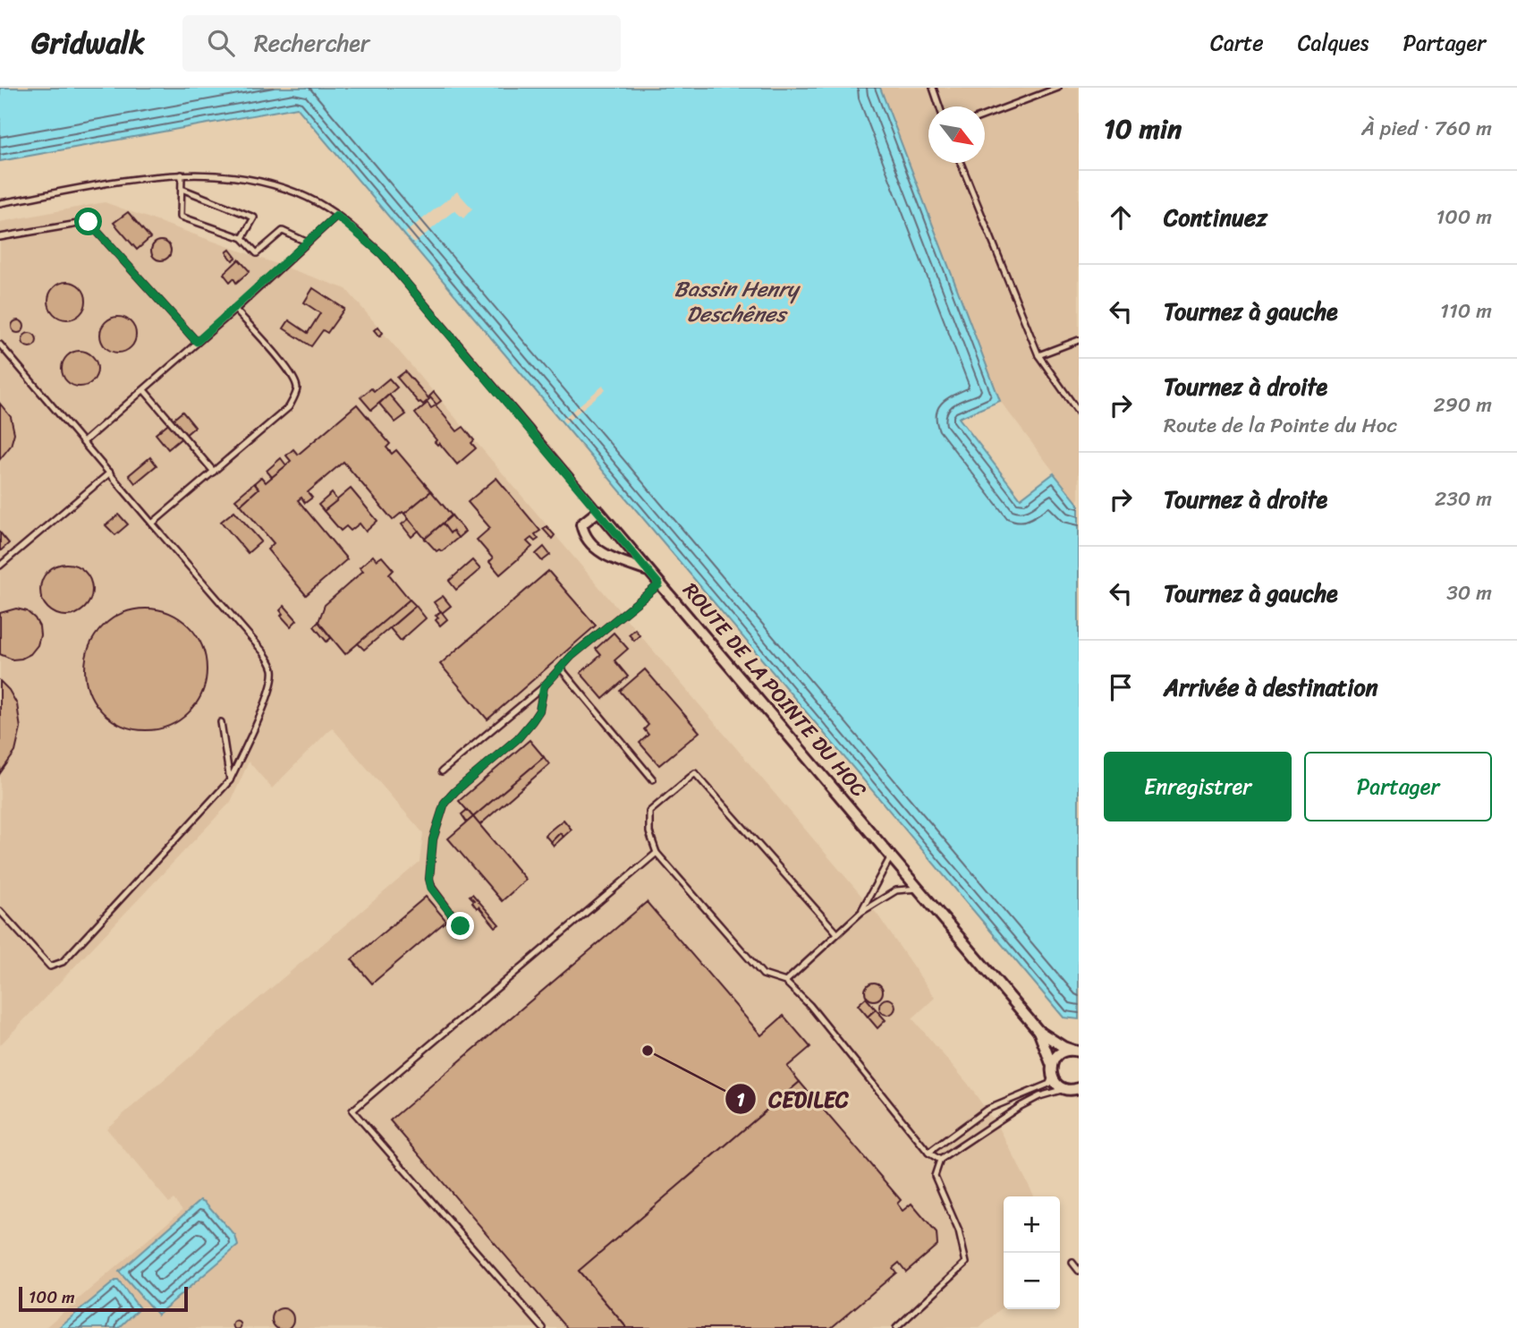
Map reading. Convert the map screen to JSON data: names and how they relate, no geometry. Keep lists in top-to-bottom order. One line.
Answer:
{"streets":{"street":["ROUTE DE LA POINTE DU HOC"]},"water":["Bassin Henry Deschênes"],"places":["CEDILEC"],"scale_bar":"100 m","north":"bottom right","page":{"header":"Gridwalk","search":"Rechercher","nav":["Carte","Calques","Partager"],"heading":["10 min","À pied · 760 m"],"list":[["Continuez","100 m"],["Tournez à gauche","110 m"],["Tournez à droite","Route de la Pointe du Hoc","290 m"],["Tournez à droite","230 m"],["Tournez à gauche","30 m"],"Arrivée à destination"],"buttons":["Enregistrer","Partager"],"map_buttons":["+","−"],"scale":"100 m"}}
